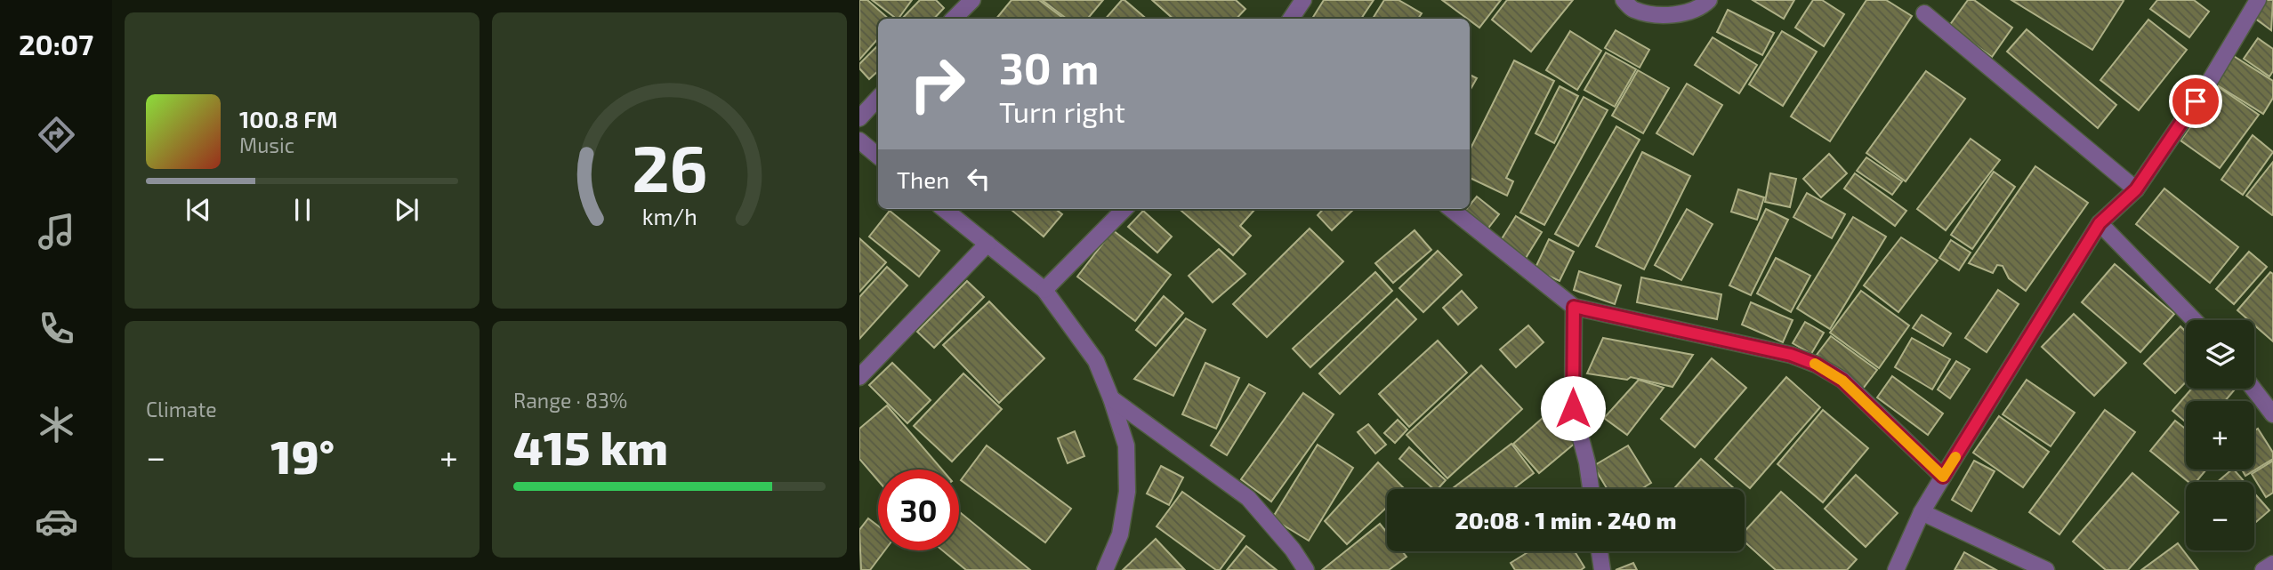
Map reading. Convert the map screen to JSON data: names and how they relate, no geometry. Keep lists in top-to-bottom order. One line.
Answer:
{"page":{"tabs":"20:07","turn":["30 m","Turn right"],"song":["100.8 FM","Music"],"then":"Then","map_buttons":["+","−"],"tile":["Climate",["Range · 83%","415 km"]],"heat":["−","19°","+"],"limit":"30","trip":"20:08 · 1 min · 240 m","gauge":["26","km/h"]}}
